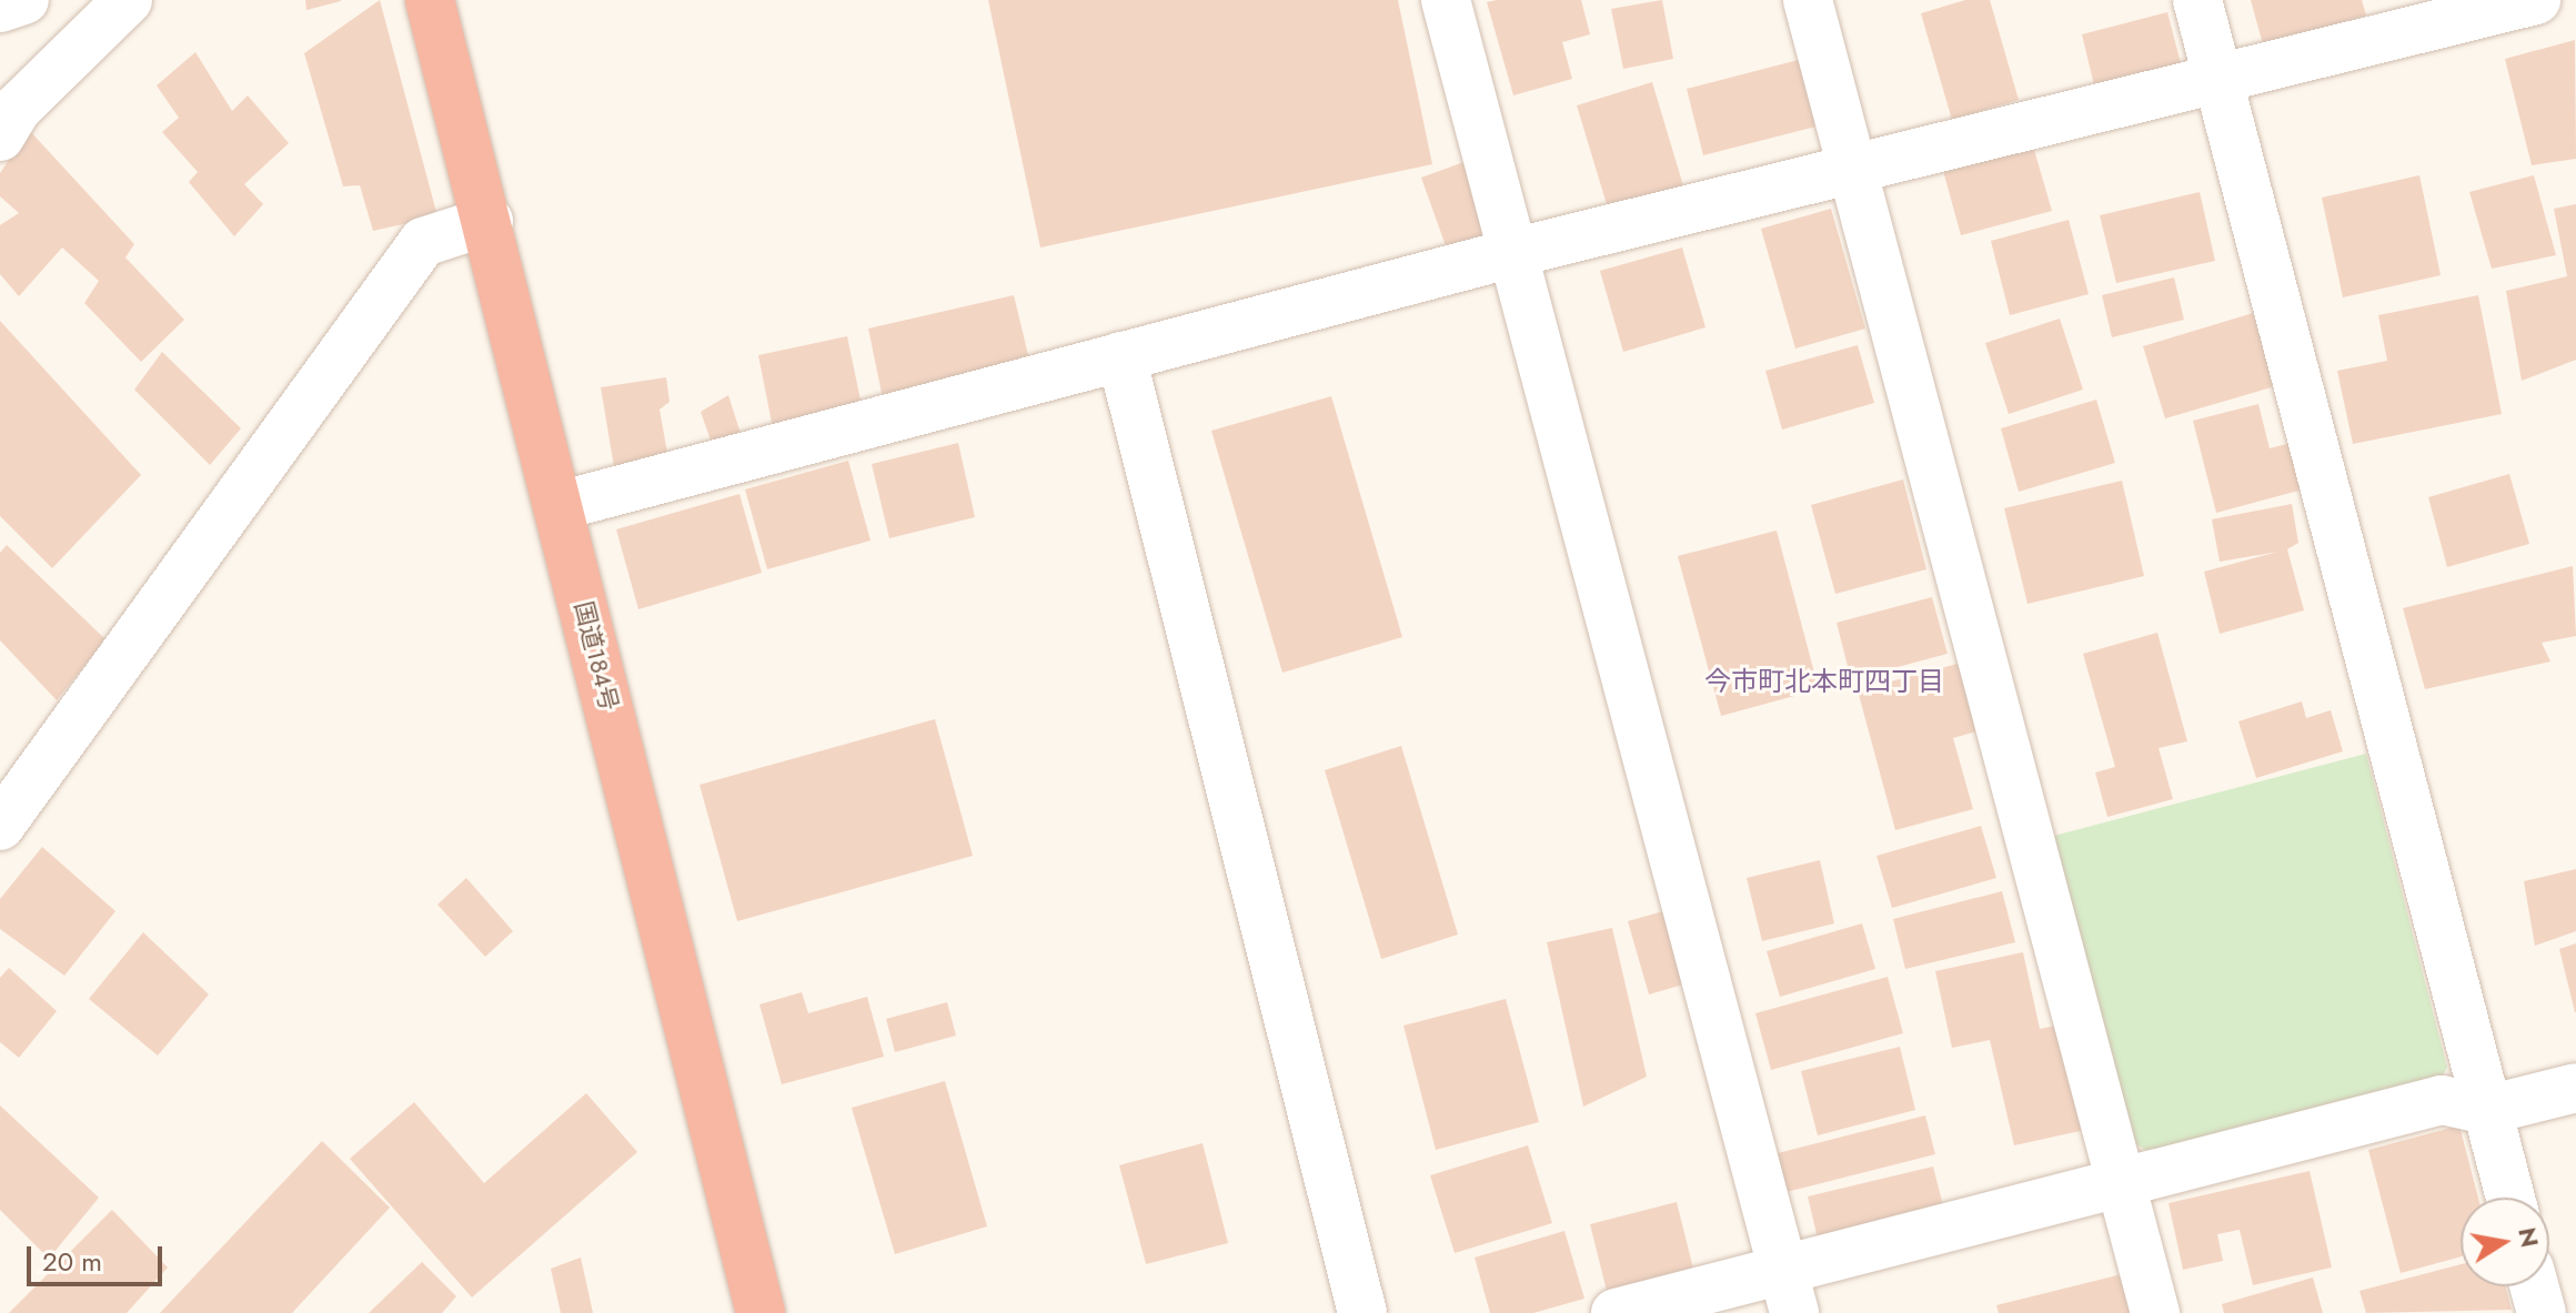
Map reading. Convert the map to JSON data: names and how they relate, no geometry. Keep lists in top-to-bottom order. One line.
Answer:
{"streets":{"highway":["国道184号"]},"districts":["今市町北本町四丁目"],"scale_bar":"20 m","north":"right"}
